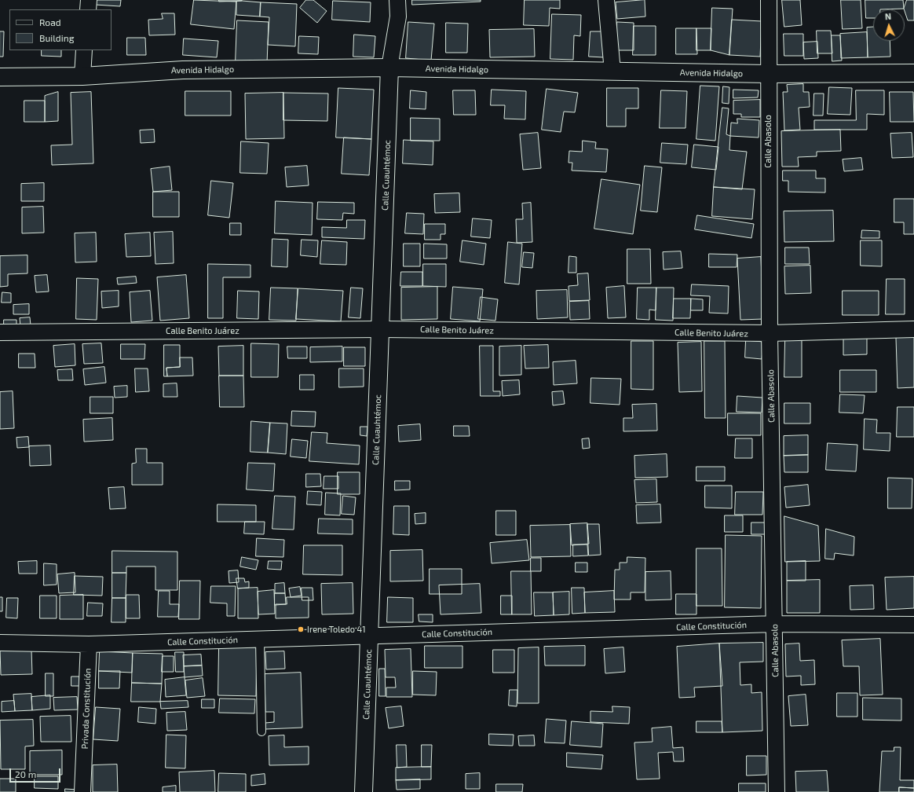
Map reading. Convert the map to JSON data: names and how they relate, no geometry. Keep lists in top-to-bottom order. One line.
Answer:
{"streets":{"street":["Avenida Hidalgo","Calle Abasolo","Calle Cuauhtémoc","Calle Benito Juárez","Calle Constitución","Privada Constitución"]},"crossings":[["Avenida Hidalgo","Calle Abasolo"],["Avenida Hidalgo","Calle Cuauhtémoc"],["Calle Abasolo","Calle Benito Juárez"],["Calle Abasolo","Calle Constitución"],["Calle Cuauhtémoc","Calle Benito Juárez"],["Calle Cuauhtémoc","Calle Constitución"],["Calle Constitución","Privada Constitución"]],"places":["Irene Toledo 41"],"legend":["Road","Building"],"scale_bar":"20 m","north":"top"}
